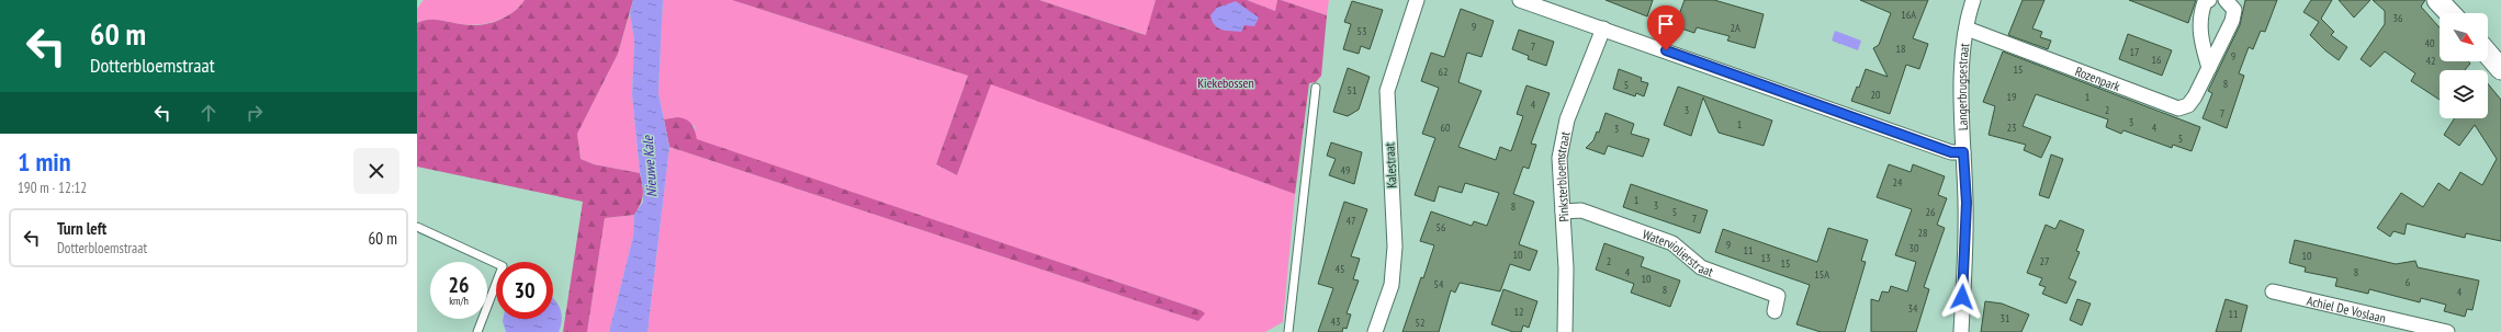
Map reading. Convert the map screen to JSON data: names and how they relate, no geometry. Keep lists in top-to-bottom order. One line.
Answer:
{"streets":{"street":["Rozenpark","Langerbrugsestraat","Kalestraat","Pinksterbloemstraat","Waterviolierstraat","Achiel De Voslaan"]},"crossings":[["Rozenpark","Langerbrugsestraat"],["Pinksterbloemstraat","Waterviolierstraat"]],"water":["Nieuwe Kale"],"parks":["Kiekebossen"],"house_numbers":["16A","36","9","2A","53","40","7","18","17","9","16","42","15","62","8","5","51","20","19","1","4","3","2","7","3","1","60","23","4","3","5","49","24","1","3","8","5","26","7","47","56","28","9","30","11","10","10","13","2","27","15","45","4","8","15A","10","6","54","8","4","34","12","11","31","43","52"],"north":"bottom right","page":{"turn":["60 m","Dotterbloemstraat"],"heading":["1 min","190 m · 12:12"],"list":[{"name":"Turn left","note":"Dotterbloemstraat","value":"60 m"}],"speed":"26 km/h","limit":"30"}}
